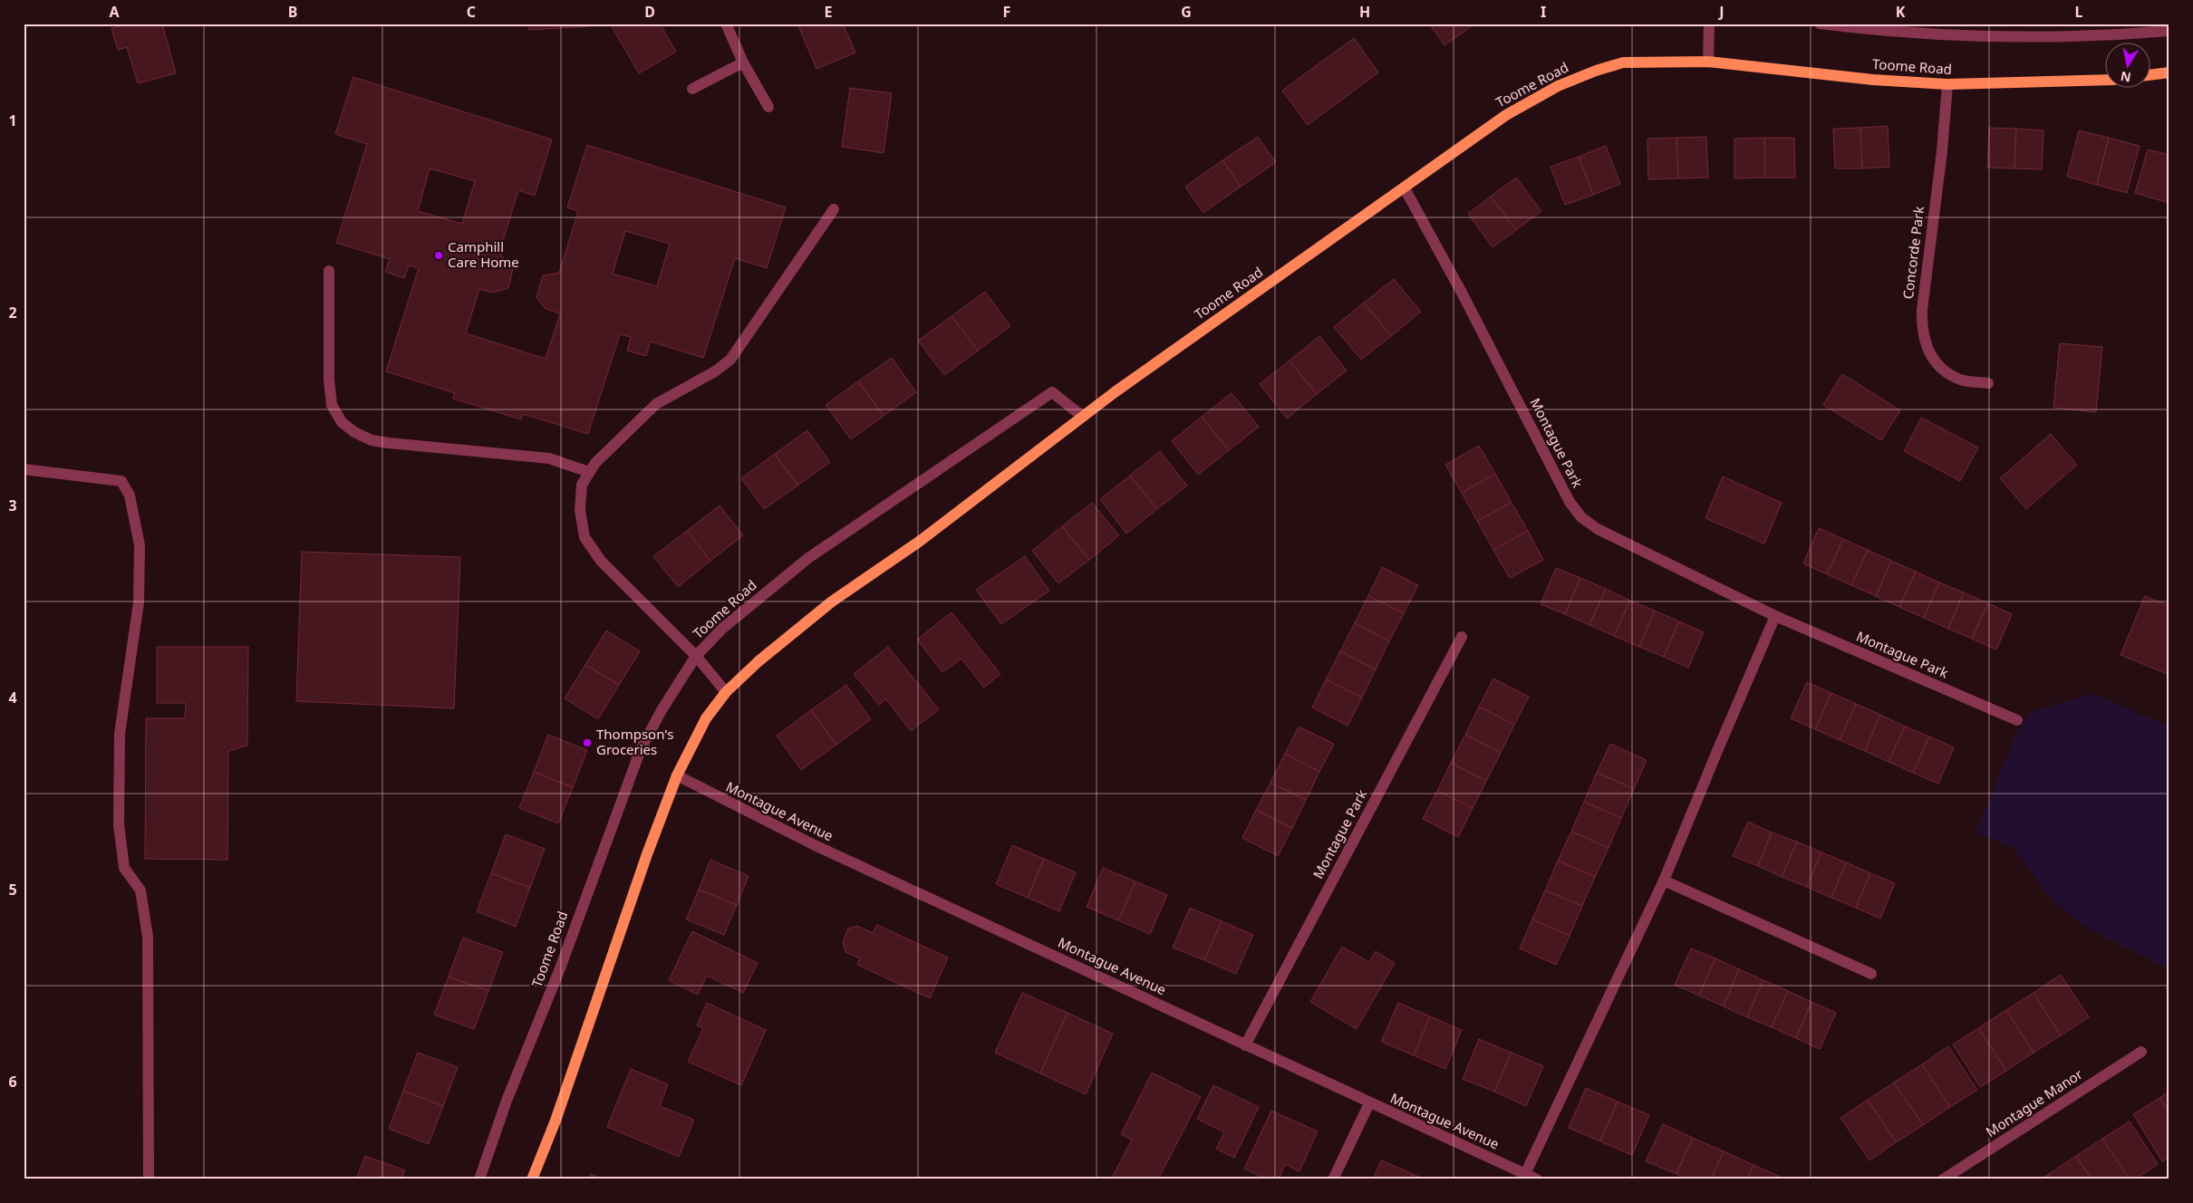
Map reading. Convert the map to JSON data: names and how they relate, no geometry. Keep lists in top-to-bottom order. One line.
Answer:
{"streets":{"main road":["Toome Road"],"street":["Concorde Park","Montague Park","Montague Avenue","Montague Manor"]},"crossings":[["Toome Road","Concorde Park"],["Toome Road","Montague Park"],["Toome Road","Montague Avenue"],["Montague Park","Montague Avenue"]],"places":["Camphill Care Home","Thompson's Groceries"],"north":"bottom","grid":{"columns":["A","B","C","D","E","F","G","H","I","J","K","L"],"rows":["1","2","3","4","5","6"]}}
